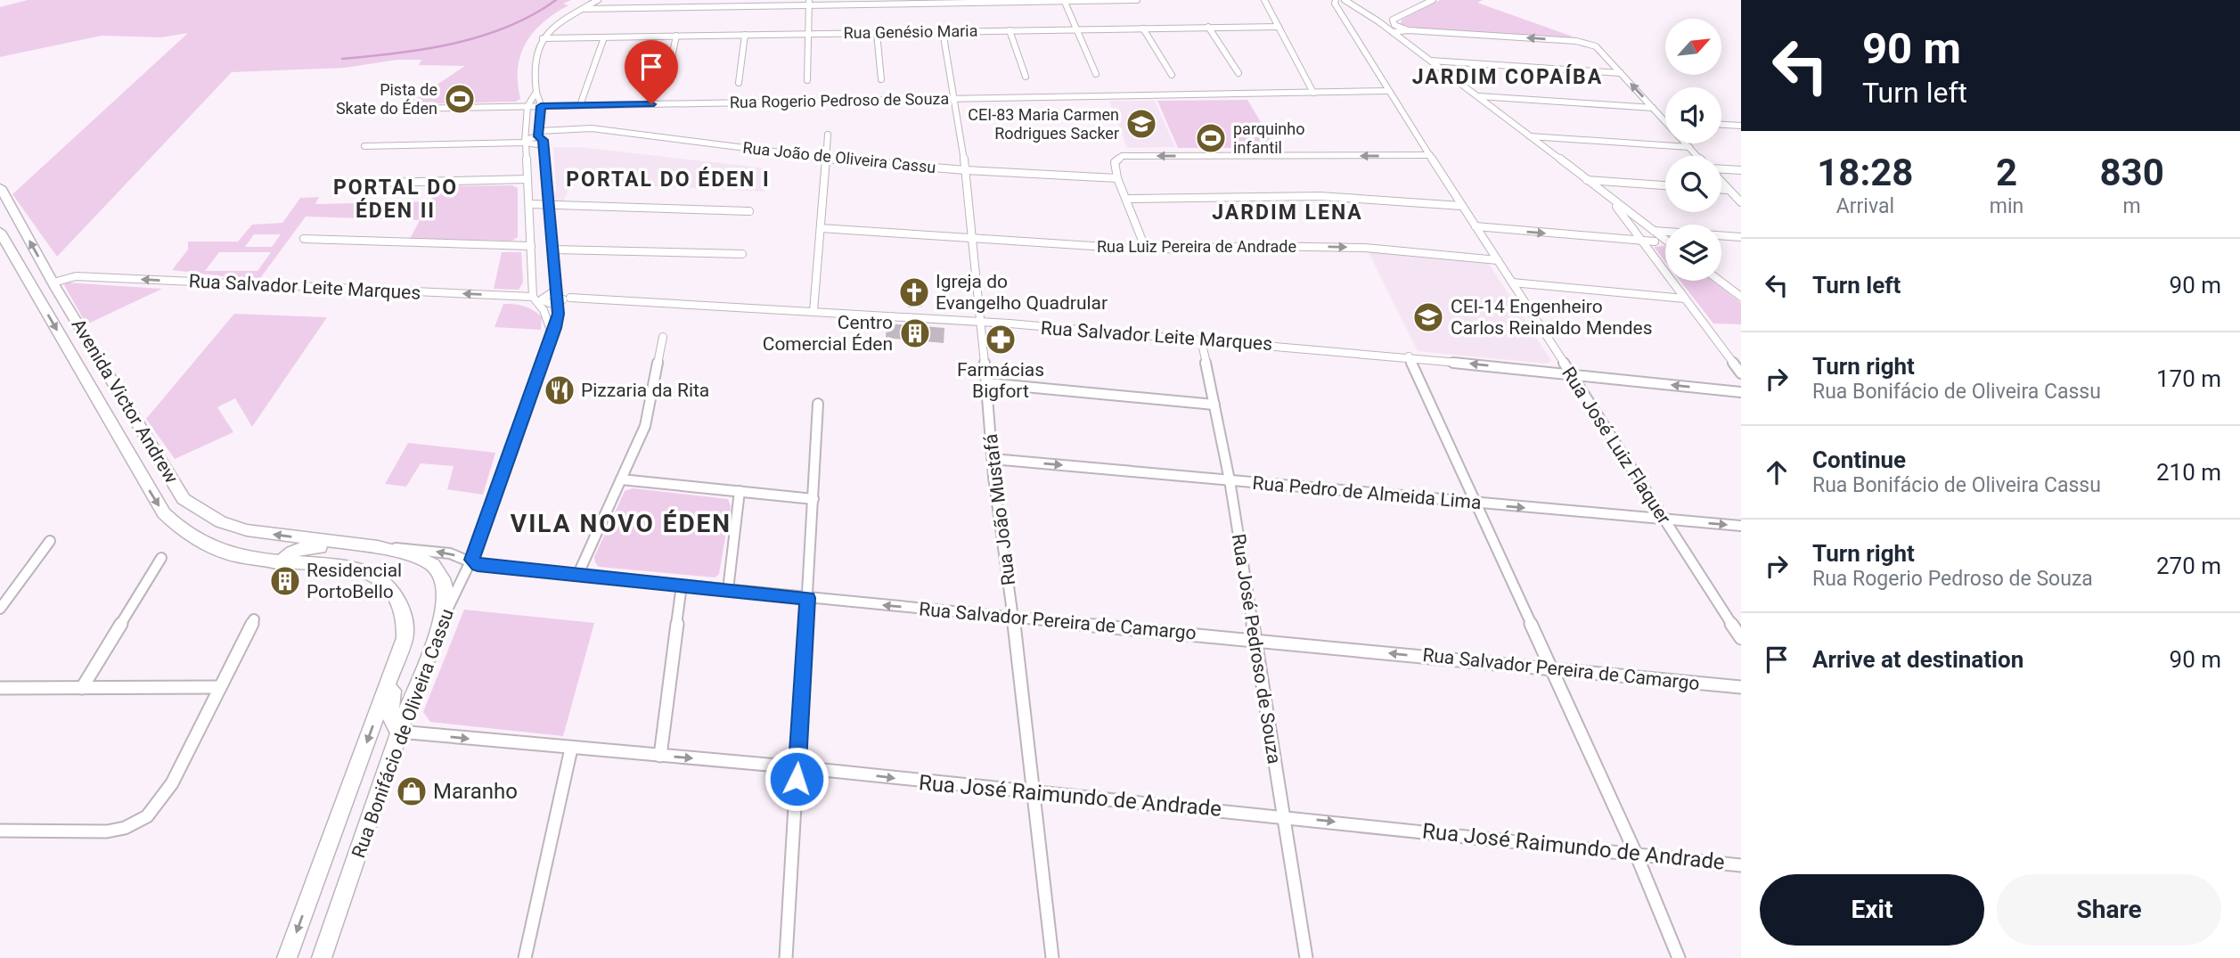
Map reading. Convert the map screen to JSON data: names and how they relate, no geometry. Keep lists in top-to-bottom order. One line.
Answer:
{"streets":{"main road":["Avenida Victor Andrew","Rua Bonifácio de Oliveira Cassu"],"street":["Rua Genésio Maria","Rua Rogerio Pedroso de Souza","Rua João de Oliveira Cassu","Rua Luiz Pereira de Andrade","Rua Salvador Leite Marques","Rua José Luiz Flaquer","Rua Pedro de Almeida Lima","Rua João Mustafá","Rua Salvador Pereira de Camargo","Rua José Pedroso de Souza","Rua José Raimundo de Andrade"]},"crossings":[["Rua Genésio Maria","Rua João Mustafá"],["Rua Genésio Maria","Rua Bonifácio de Oliveira Cassu"],["Rua Rogerio Pedroso de Souza","Rua José Luiz Flaquer"],["Rua Rogerio Pedroso de Souza","Rua João Mustafá"],["Rua Rogerio Pedroso de Souza","Rua Bonifácio de Oliveira Cassu"],["Rua João de Oliveira Cassu","Rua João Mustafá"],["Rua João de Oliveira Cassu","Rua Bonifácio de Oliveira Cassu"],["Rua Luiz Pereira de Andrade","Rua José Luiz Flaquer"],["Rua Luiz Pereira de Andrade","Rua João Mustafá"],["Rua Salvador Leite Marques","Avenida Victor Andrew"],["Rua Salvador Leite Marques","Rua José Luiz Flaquer"],["Rua Salvador Leite Marques","Rua João Mustafá"],["Rua Salvador Leite Marques","Rua José Pedroso de Souza"],["Rua Salvador Leite Marques","Rua Bonifácio de Oliveira Cassu"],["Avenida Victor Andrew","Rua Salvador Pereira de Camargo"],["Avenida Victor Andrew","Rua Bonifácio de Oliveira Cassu"],["Rua José Luiz Flaquer","Rua Pedro de Almeida Lima"],["Rua Pedro de Almeida Lima","Rua João Mustafá"],["Rua Pedro de Almeida Lima","Rua José Pedroso de Souza"],["Rua João Mustafá","Rua Salvador Pereira de Camargo"],["Rua João Mustafá","Rua José Raimundo de Andrade"],["Rua Salvador Pereira de Camargo","Rua José Pedroso de Souza"],["Rua Salvador Pereira de Camargo","Rua Bonifácio de Oliveira Cassu"],["Rua José Pedroso de Souza","Rua José Raimundo de Andrade"],["Rua Bonifácio de Oliveira Cassu","Rua José Raimundo de Andrade"]],"one_way":["Rua Salvador Leite Marques","Rua Salvador Pereira de Camargo","Rua José Raimundo de Andrade"],"districts":["JARDIM COPAÍBA","PORTAL DO ÉDEN I","PORTAL DO ÉDEN II","JARDIM LENA","VILA NOVO ÉDEN"],"places":{"sports":["Pista de Skate do Éden","parquinho infantil"],"school or university":["CEI-83 Maria Carmen Rodrigues Sacker","CEI-14 Engenheiro Carlos Reinaldo Mendes"],"church":["Igreja do Evangelho Quadrular"],"building":["Centro Comercial Éden","Residencial PortoBello"],"pharmacy":["Farmácias Bigfort"],"restaurant":["Pizzaria da Rita"],"shop":["Maranho"]},"north":"top right","page":{"turn":["90 m","Turn left"],"eta":["18:28","Arrival","2","min","830","m"],"list":[{"name":"Turn left","value":"90 m"},{"name":"Turn right","note":"Rua Bonifácio de Oliveira Cassu","value":"170 m"},{"name":"Continue","note":"Rua Bonifácio de Oliveira Cassu","value":"210 m"},{"name":"Turn right","note":"Rua Rogerio Pedroso de Souza","value":"270 m"},{"name":"Arrive at destination","value":"90 m"}],"buttons":["Exit","Share"]}}
